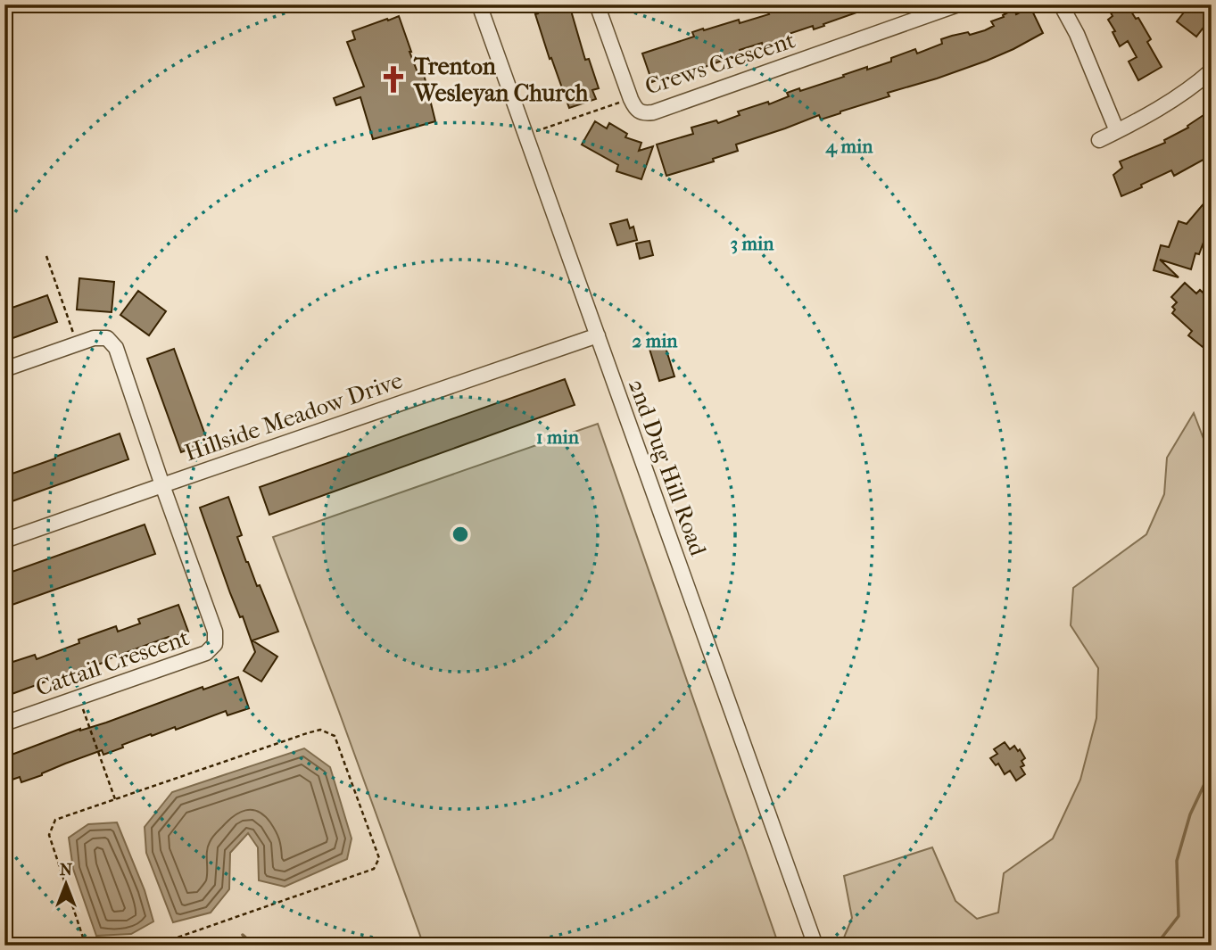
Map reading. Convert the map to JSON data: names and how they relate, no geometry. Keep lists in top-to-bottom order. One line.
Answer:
{"streets":{"street":["Crews Crescent","Hillside Meadow Drive","2nd Dug Hill Road","Cattail Crescent"]},"crossings":[["Hillside Meadow Drive","2nd Dug Hill Road"],["Hillside Meadow Drive","Cattail Crescent"]],"places":{"church":["Trenton Wesleyan Church"]},"north":"top","rings":["4 min","3 min","2 min","1 min"]}
